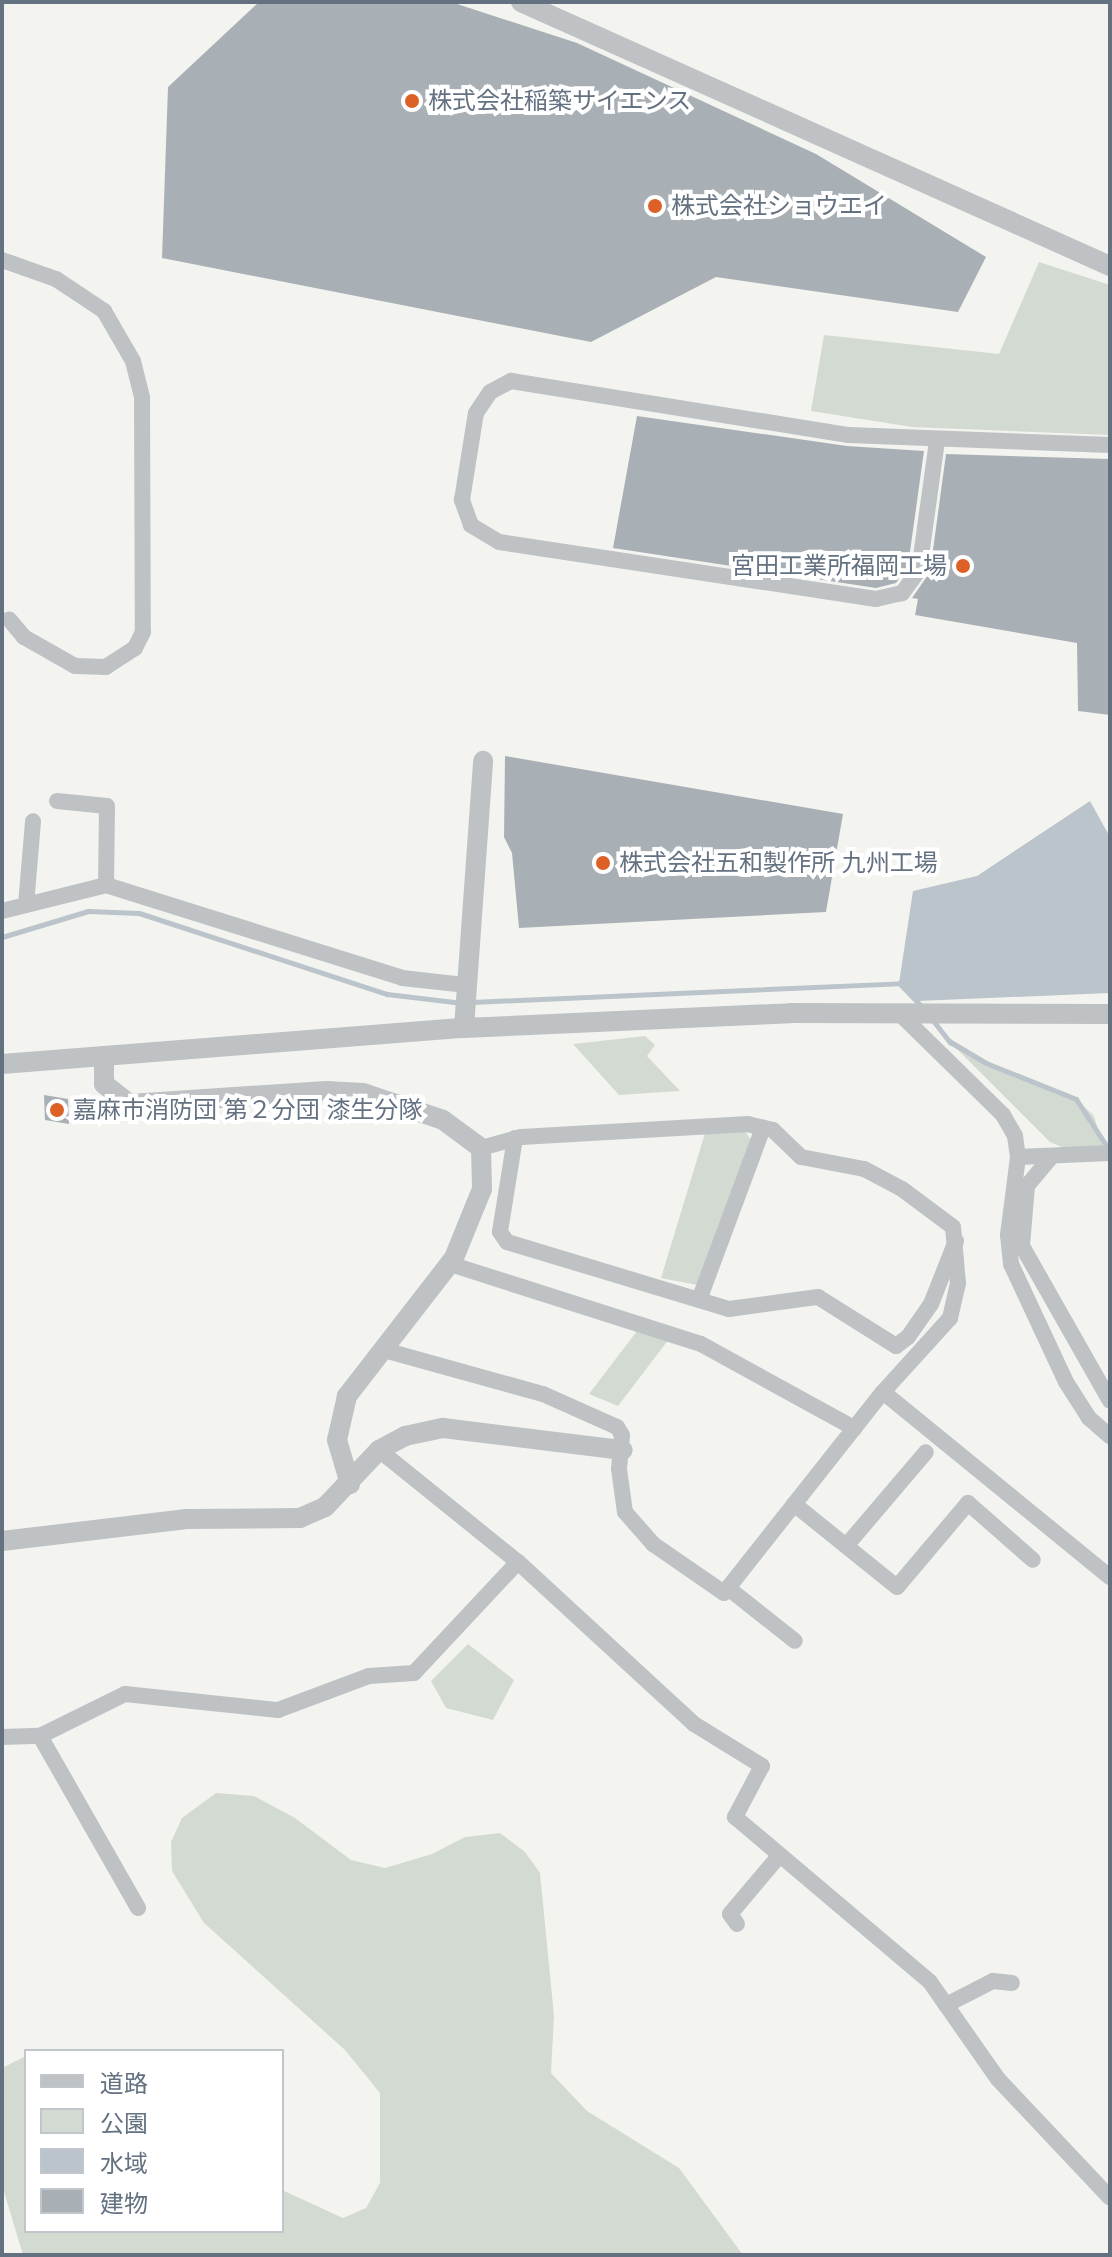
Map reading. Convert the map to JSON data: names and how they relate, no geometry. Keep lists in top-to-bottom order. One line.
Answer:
{"places":["株式会社稲築サイエンス","株式会社ショウエイ","宮田工業所福岡工場","株式会社五和製作所 九州工場","嘉麻市消防団 第２分団 漆生分隊"],"legend":["道路","公園","水域","建物"]}
